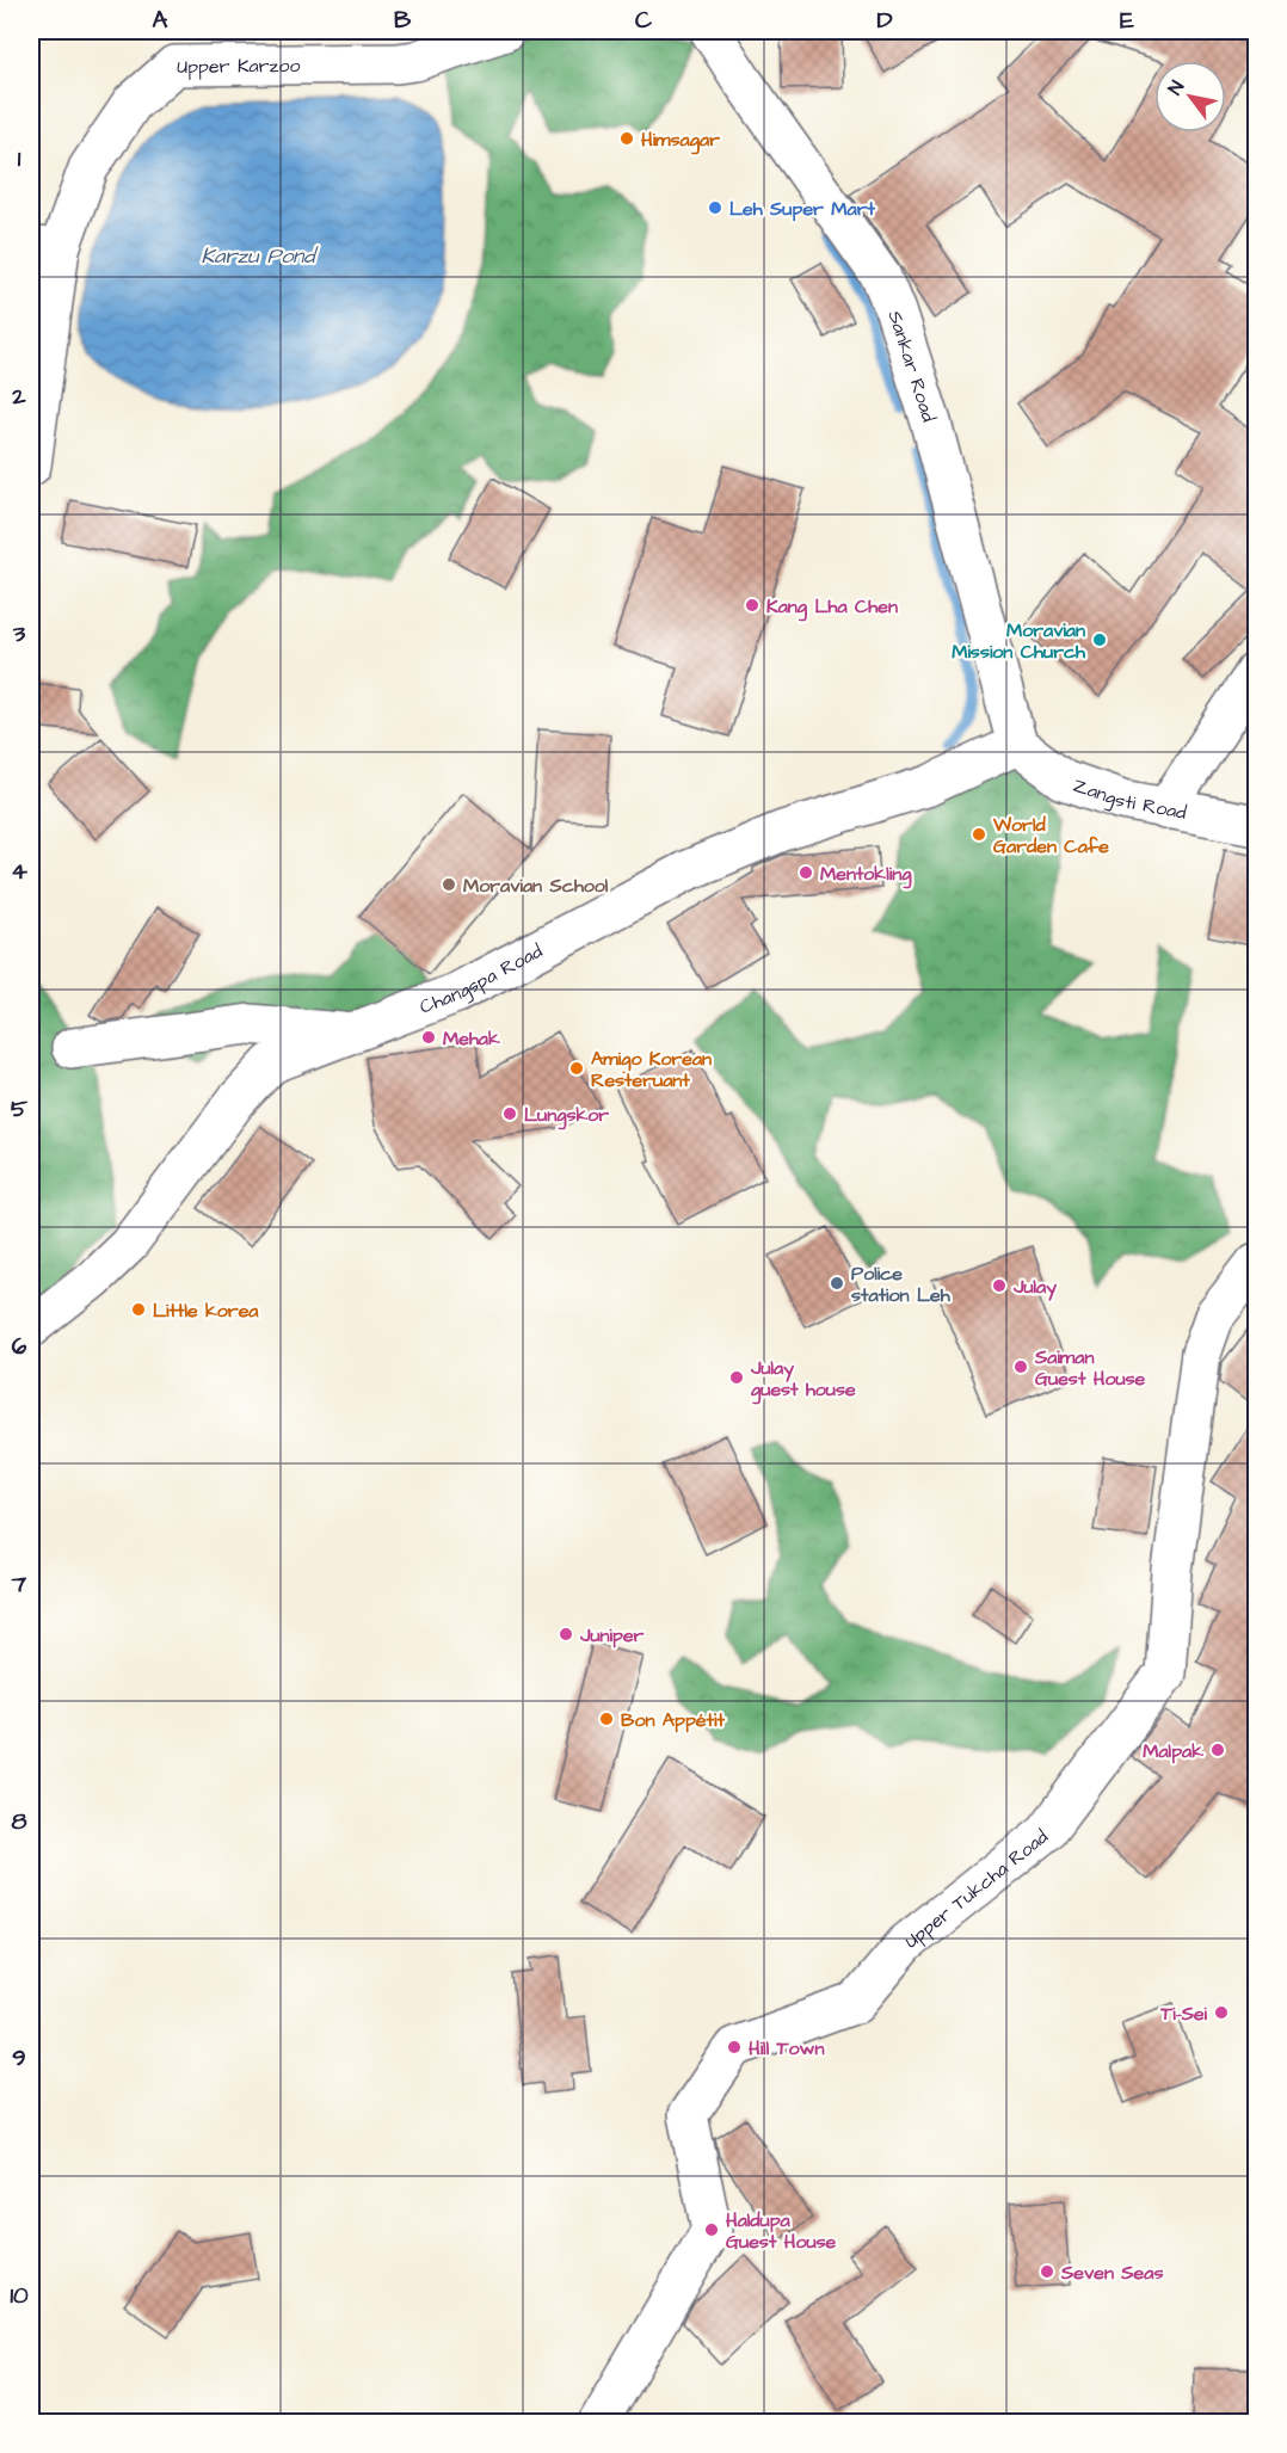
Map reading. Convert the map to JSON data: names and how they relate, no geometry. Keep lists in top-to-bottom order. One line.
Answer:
{"streets":{"street":["Upper Karzoo","Sankar Road","Zangsti Road","Changspa Road","Upper Tukcha Road"]},"crossings":[["Sankar Road","Zangsti Road"],["Sankar Road","Changspa Road"],["Zangsti Road","Changspa Road"]],"water":["Karzu Pond"],"places":["Himsagar","Leh Super Mart","Kang Lha Chen","Moravian Mission Church","World Garden Cafe","Mentokling","Moravian School","Mehak","Amigo Korean Resteruant","Lungskor","Police station Leh","Julay","Little korea","Saiman Guest House","Julay guest house","Juniper","Bon Appétit","Malpak","Ti-Sei","Hill Town","Haldupa Guest House","Seven Seas"],"north":"top left","grid":{"columns":["A","B","C","D","E"],"rows":["1","2","3","4","5","6","7","8","9","10"]}}
